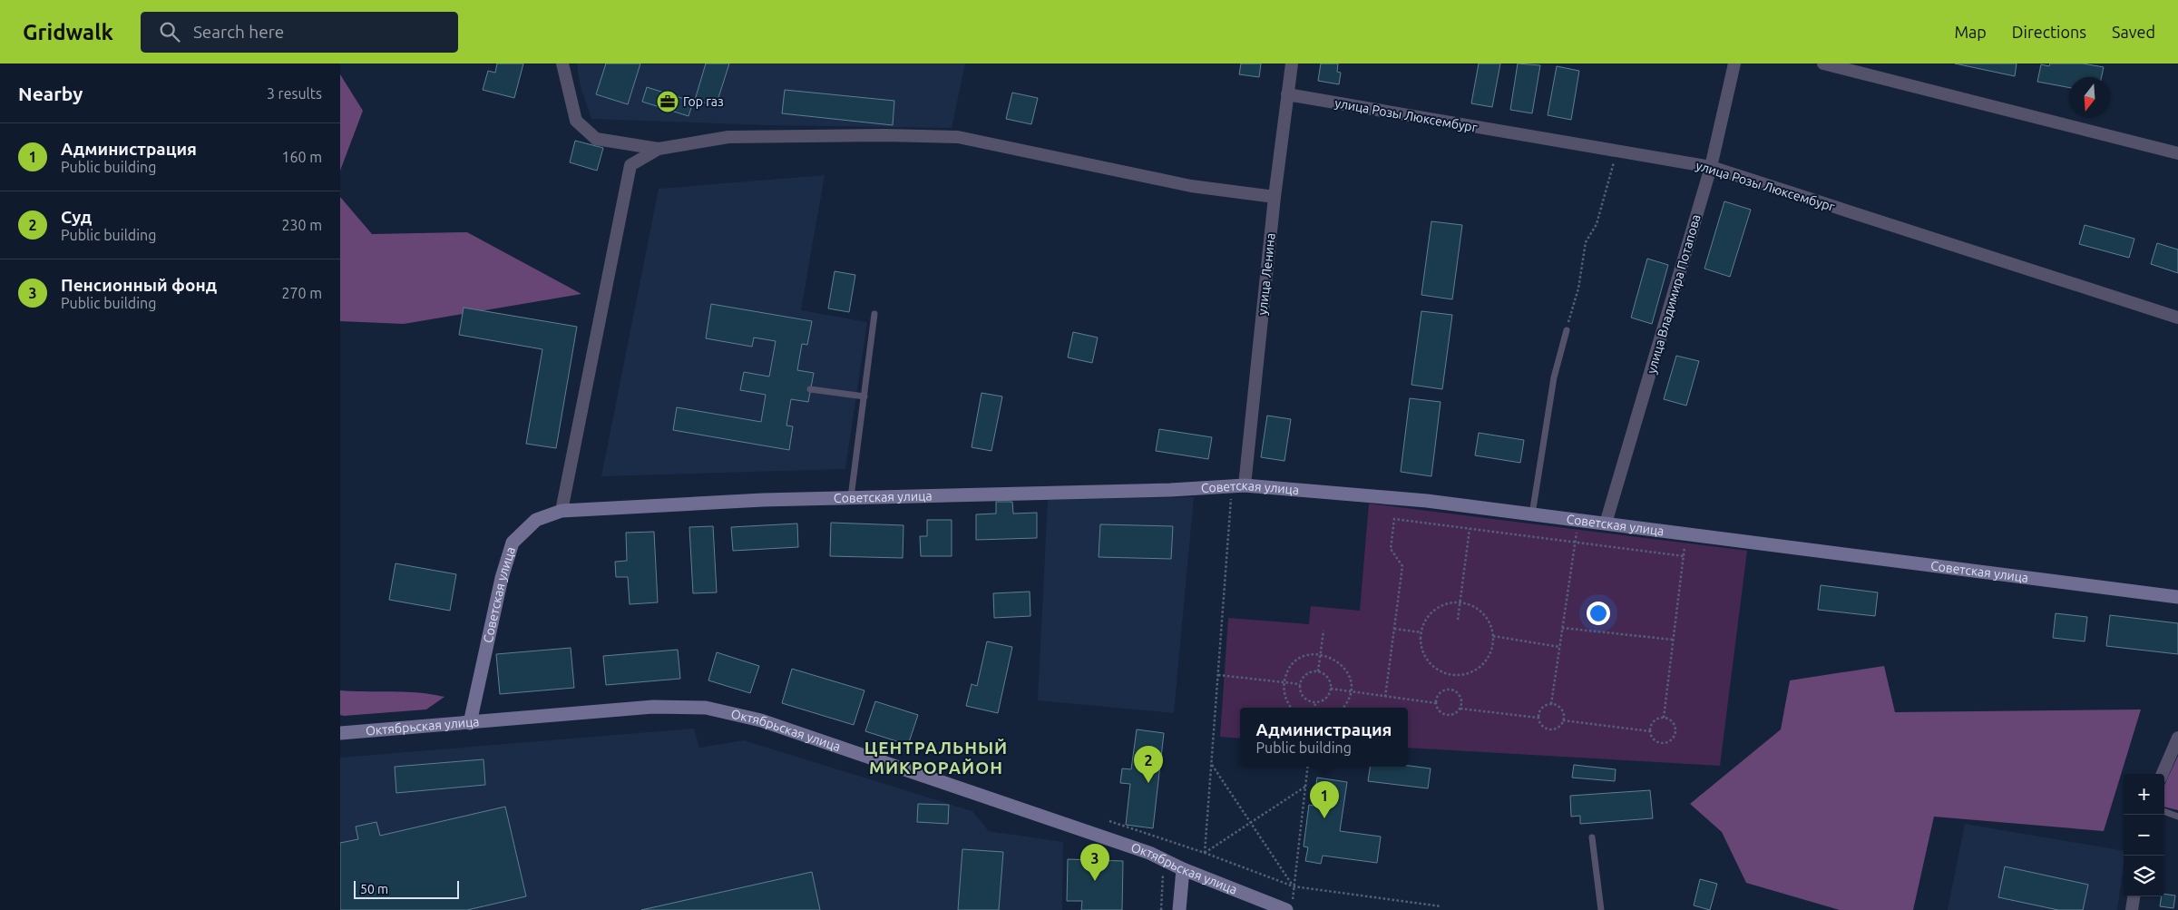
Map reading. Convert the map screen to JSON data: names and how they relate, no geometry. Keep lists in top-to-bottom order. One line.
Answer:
{"streets":{"street":["улица Розы Люксембург","улица Ленина","улица Владимира Потапова","Советская улица","Октябрьская улица"]},"crossings":[["улица Розы Люксембург","улица Ленина"],["улица Розы Люксембург","улица Владимира Потапова"],["улица Ленина","Советская улица"],["улица Владимира Потапова","Советская улица"],["Советская улица","Октябрьская улица"]],"districts":["ЦЕНТРАЛЬНЫЙ МИКРОРАЙОН"],"places":{"office":["Гор газ"]},"scale_bar":"50 m","north":"bottom","page":{"header":"Gridwalk","search":"Search here","nav":["Map","Directions","Saved"],"heading":["Nearby","3 results"],"list":[{"mark":"1","name":"Администрация","note":"Public building","value":"160 m"},{"mark":"2","name":"Суд","note":"Public building","value":"230 m"},{"mark":"3","name":"Пенсионный фонд","note":"Public building","value":"270 m"}],"popup":["Администрация","Public building"],"pins":["2","1","3"],"map_buttons":["+","−"],"scale":"50 m"}}
